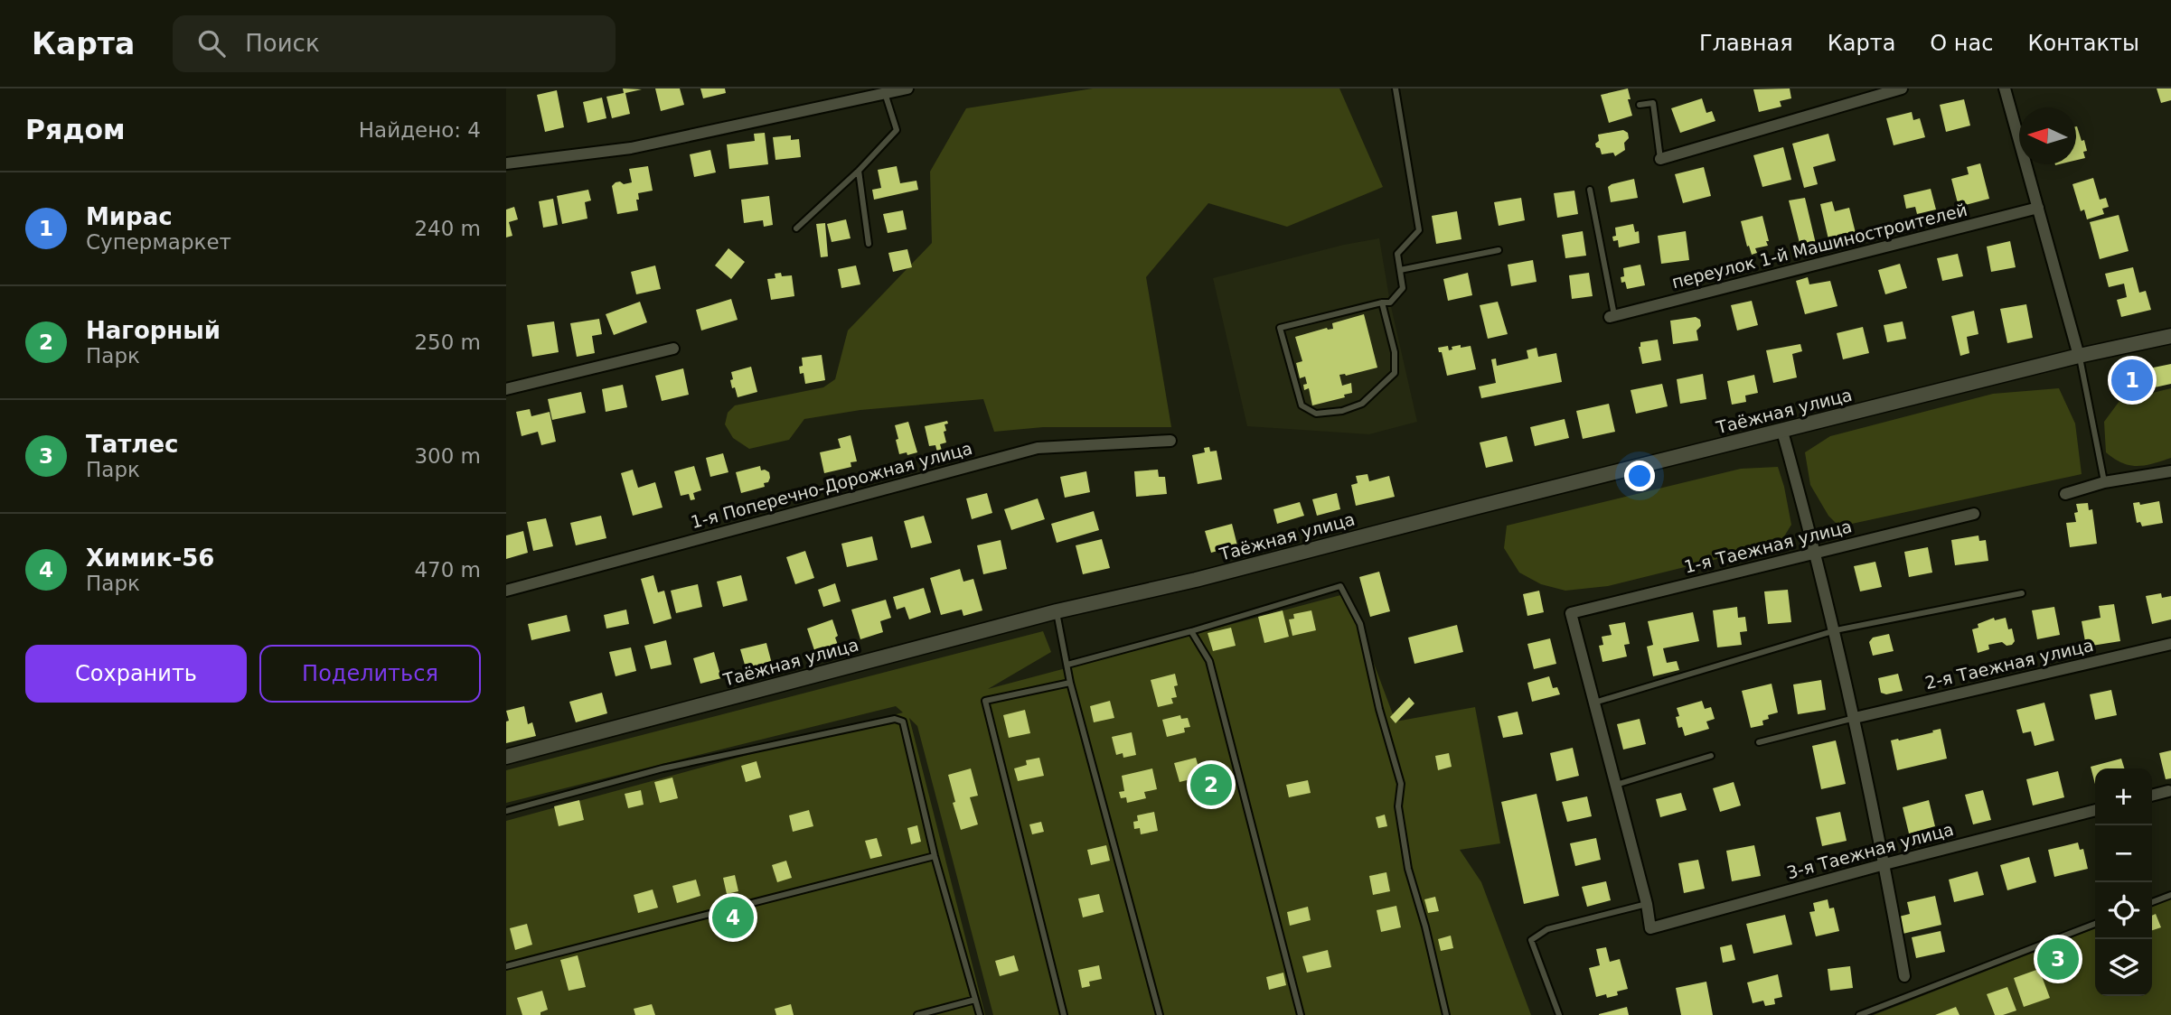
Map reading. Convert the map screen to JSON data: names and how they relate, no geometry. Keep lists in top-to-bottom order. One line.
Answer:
{"streets":{"street":["переулок 1-й Машиностроителей","Таёжная улица","1-я Поперечно-Дорожная улица","1-я Таежная улица","2-я Таежная улица","3-я Таежная улица"]},"north":"left","page":{"header":"Карта","search":"Поиск","nav":["Главная","Карта","О нас","Контакты"],"heading":["Рядом","Найдено: 4"],"list":[{"mark":"1","name":"Мирас","note":"Супермаркет","value":"240 m"},{"mark":"2","name":"Нагорный","note":"Парк","value":"250 m"},{"mark":"3","name":"Татлес","note":"Парк","value":"300 m"},{"mark":"4","name":"Химик-56","note":"Парк","value":"470 m"}],"pins":["1","2","4","3"],"buttons":["Сохранить","Поделиться"],"map_buttons":["+","−"]}}
